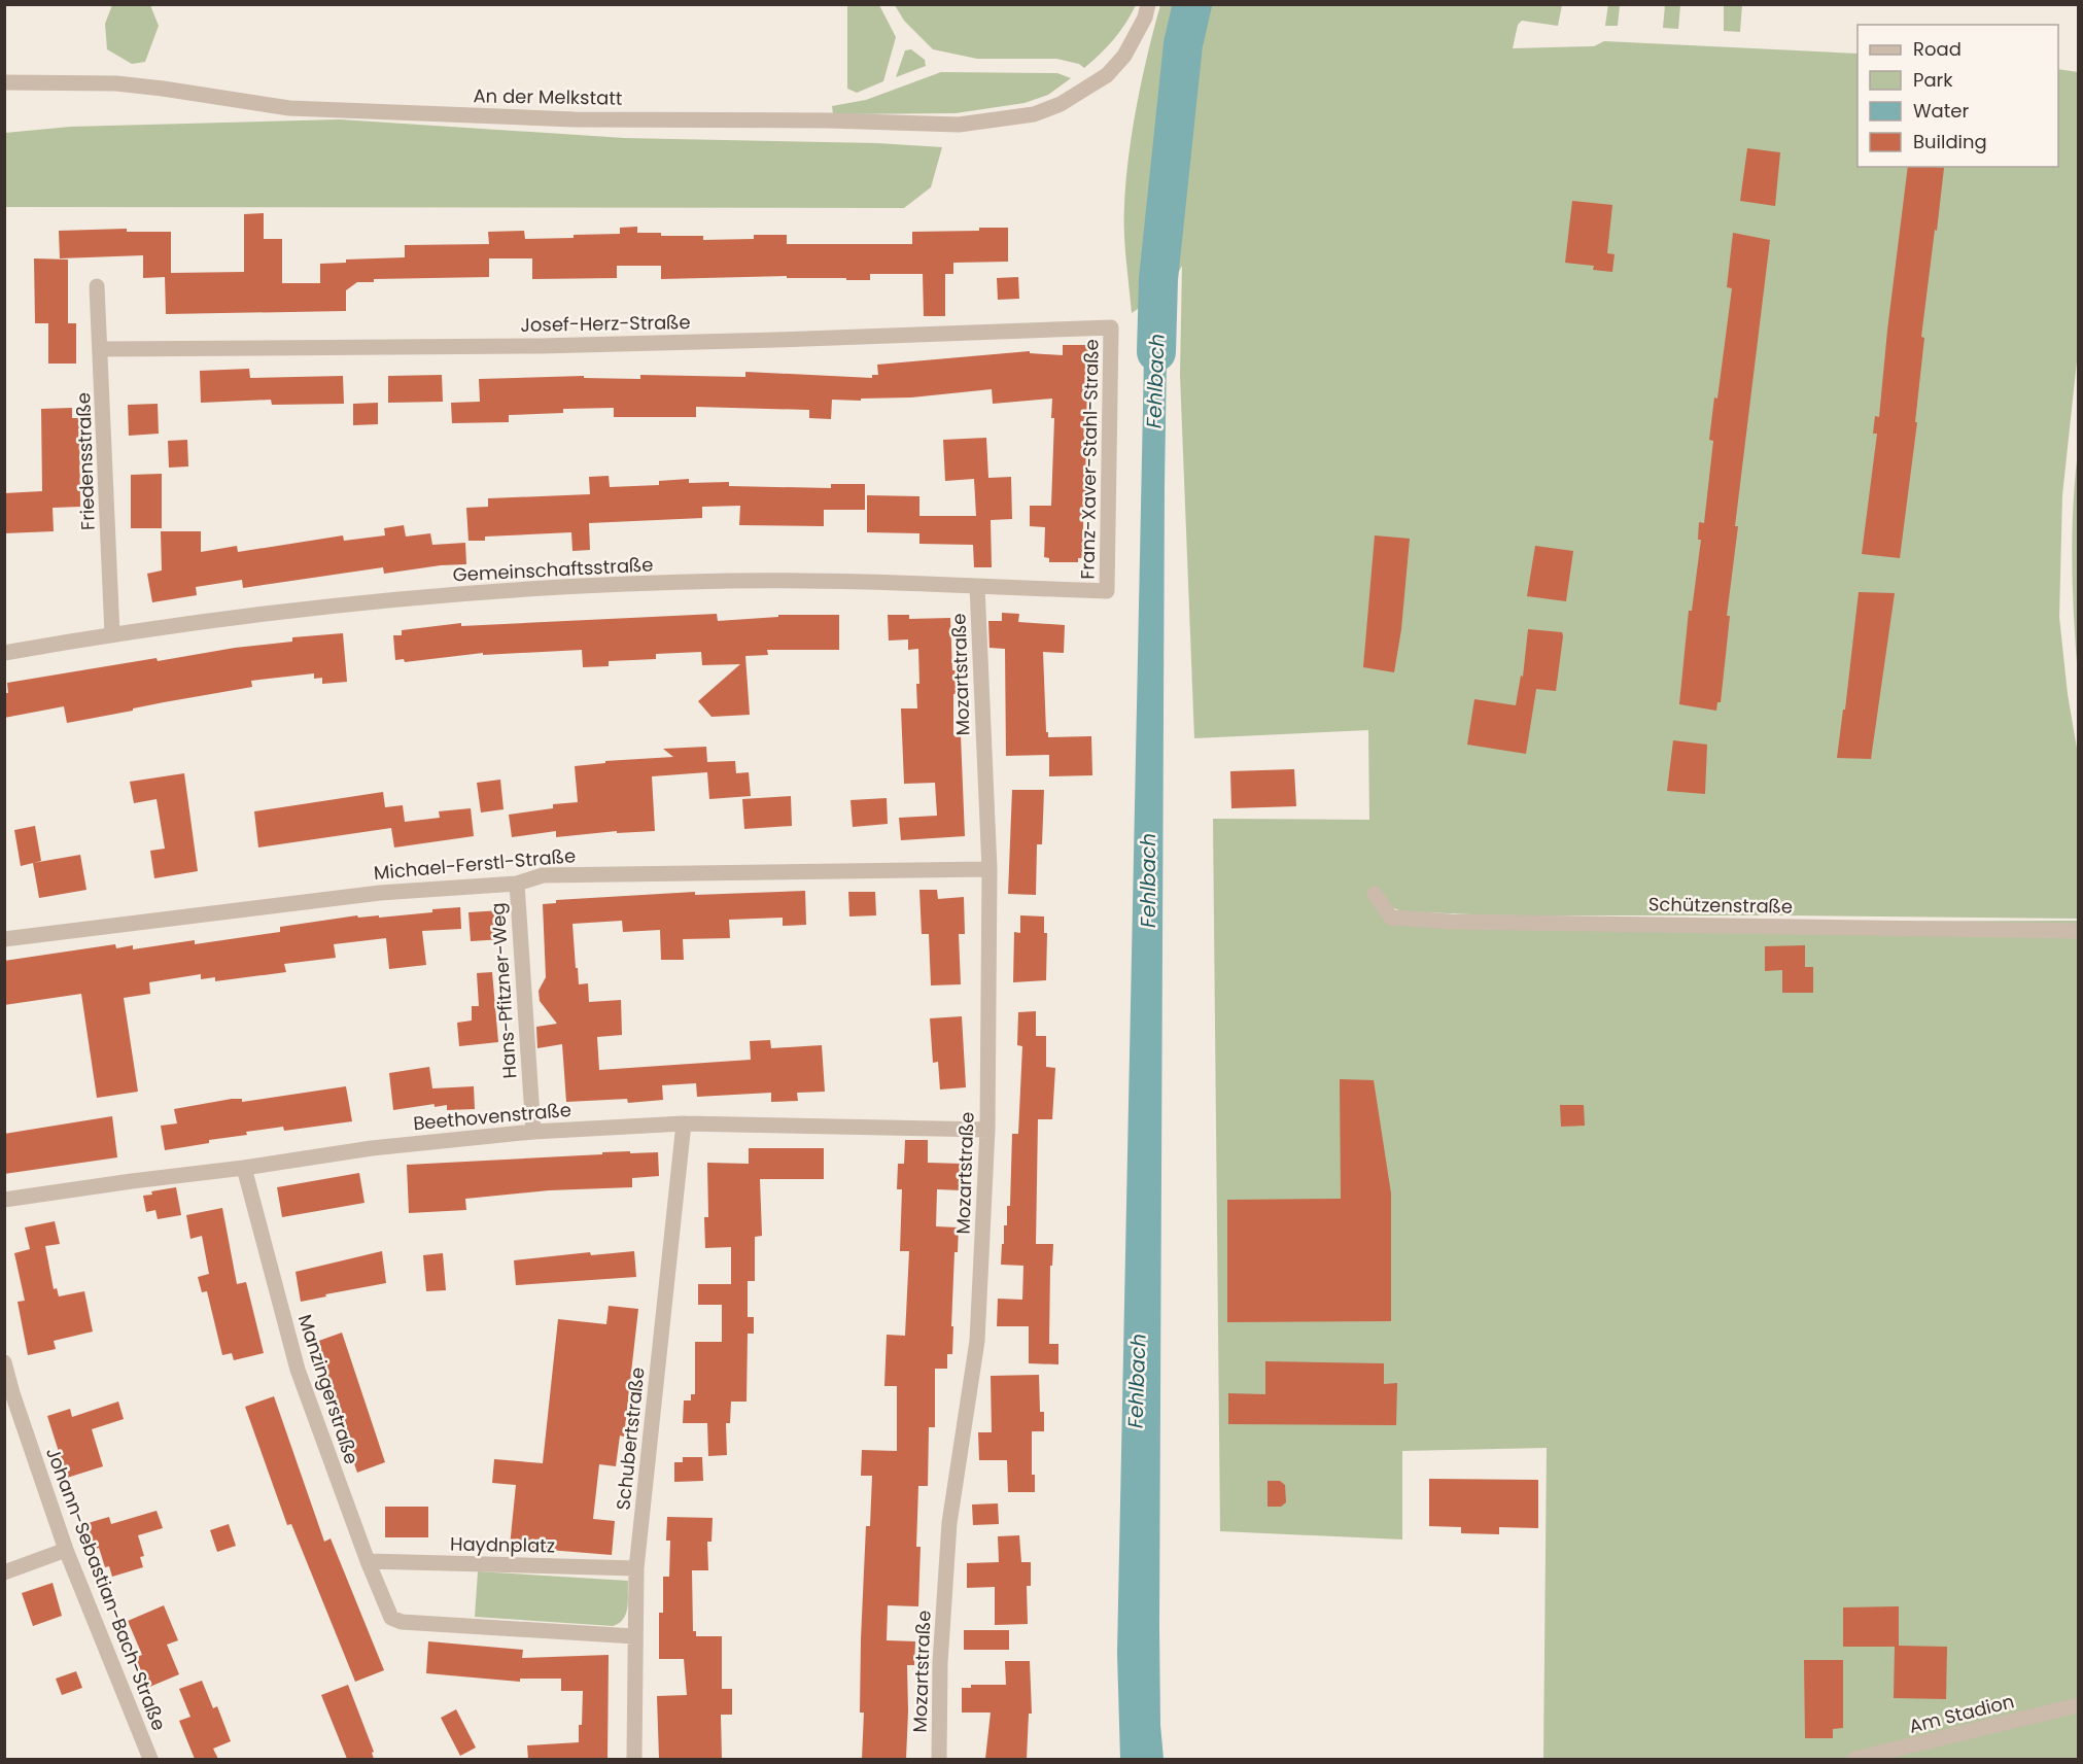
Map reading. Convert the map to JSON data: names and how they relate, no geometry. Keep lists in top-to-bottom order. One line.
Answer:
{"streets":{"street":["An der Melkstatt","Josef-Herz-Straße","Franz-Xaver-Stahl-Straße","Friedensstraße","Gemeinschaftsstraße","Mozartstraße","Michael-Ferstl-Straße","Schützenstraße","Hans-Pfitzner-Weg","Beethovenstraße","Manzingerstraße","Schubertstraße","Haydnplatz","Johann-Sebastian-Bach-Straße","Am Stadion"]},"crossings":[["Josef-Herz-Straße","Franz-Xaver-Stahl-Straße"],["Josef-Herz-Straße","Friedensstraße"],["Franz-Xaver-Stahl-Straße","Gemeinschaftsstraße"],["Friedensstraße","Gemeinschaftsstraße"],["Gemeinschaftsstraße","Mozartstraße"],["Mozartstraße","Michael-Ferstl-Straße"],["Mozartstraße","Beethovenstraße"],["Michael-Ferstl-Straße","Hans-Pfitzner-Weg"],["Hans-Pfitzner-Weg","Beethovenstraße"],["Beethovenstraße","Manzingerstraße"],["Beethovenstraße","Schubertstraße"],["Manzingerstraße","Schubertstraße"],["Manzingerstraße","Haydnplatz"],["Schubertstraße","Haydnplatz"]],"water":["Fehlbach"],"legend":["Road","Park","Water","Building"]}
